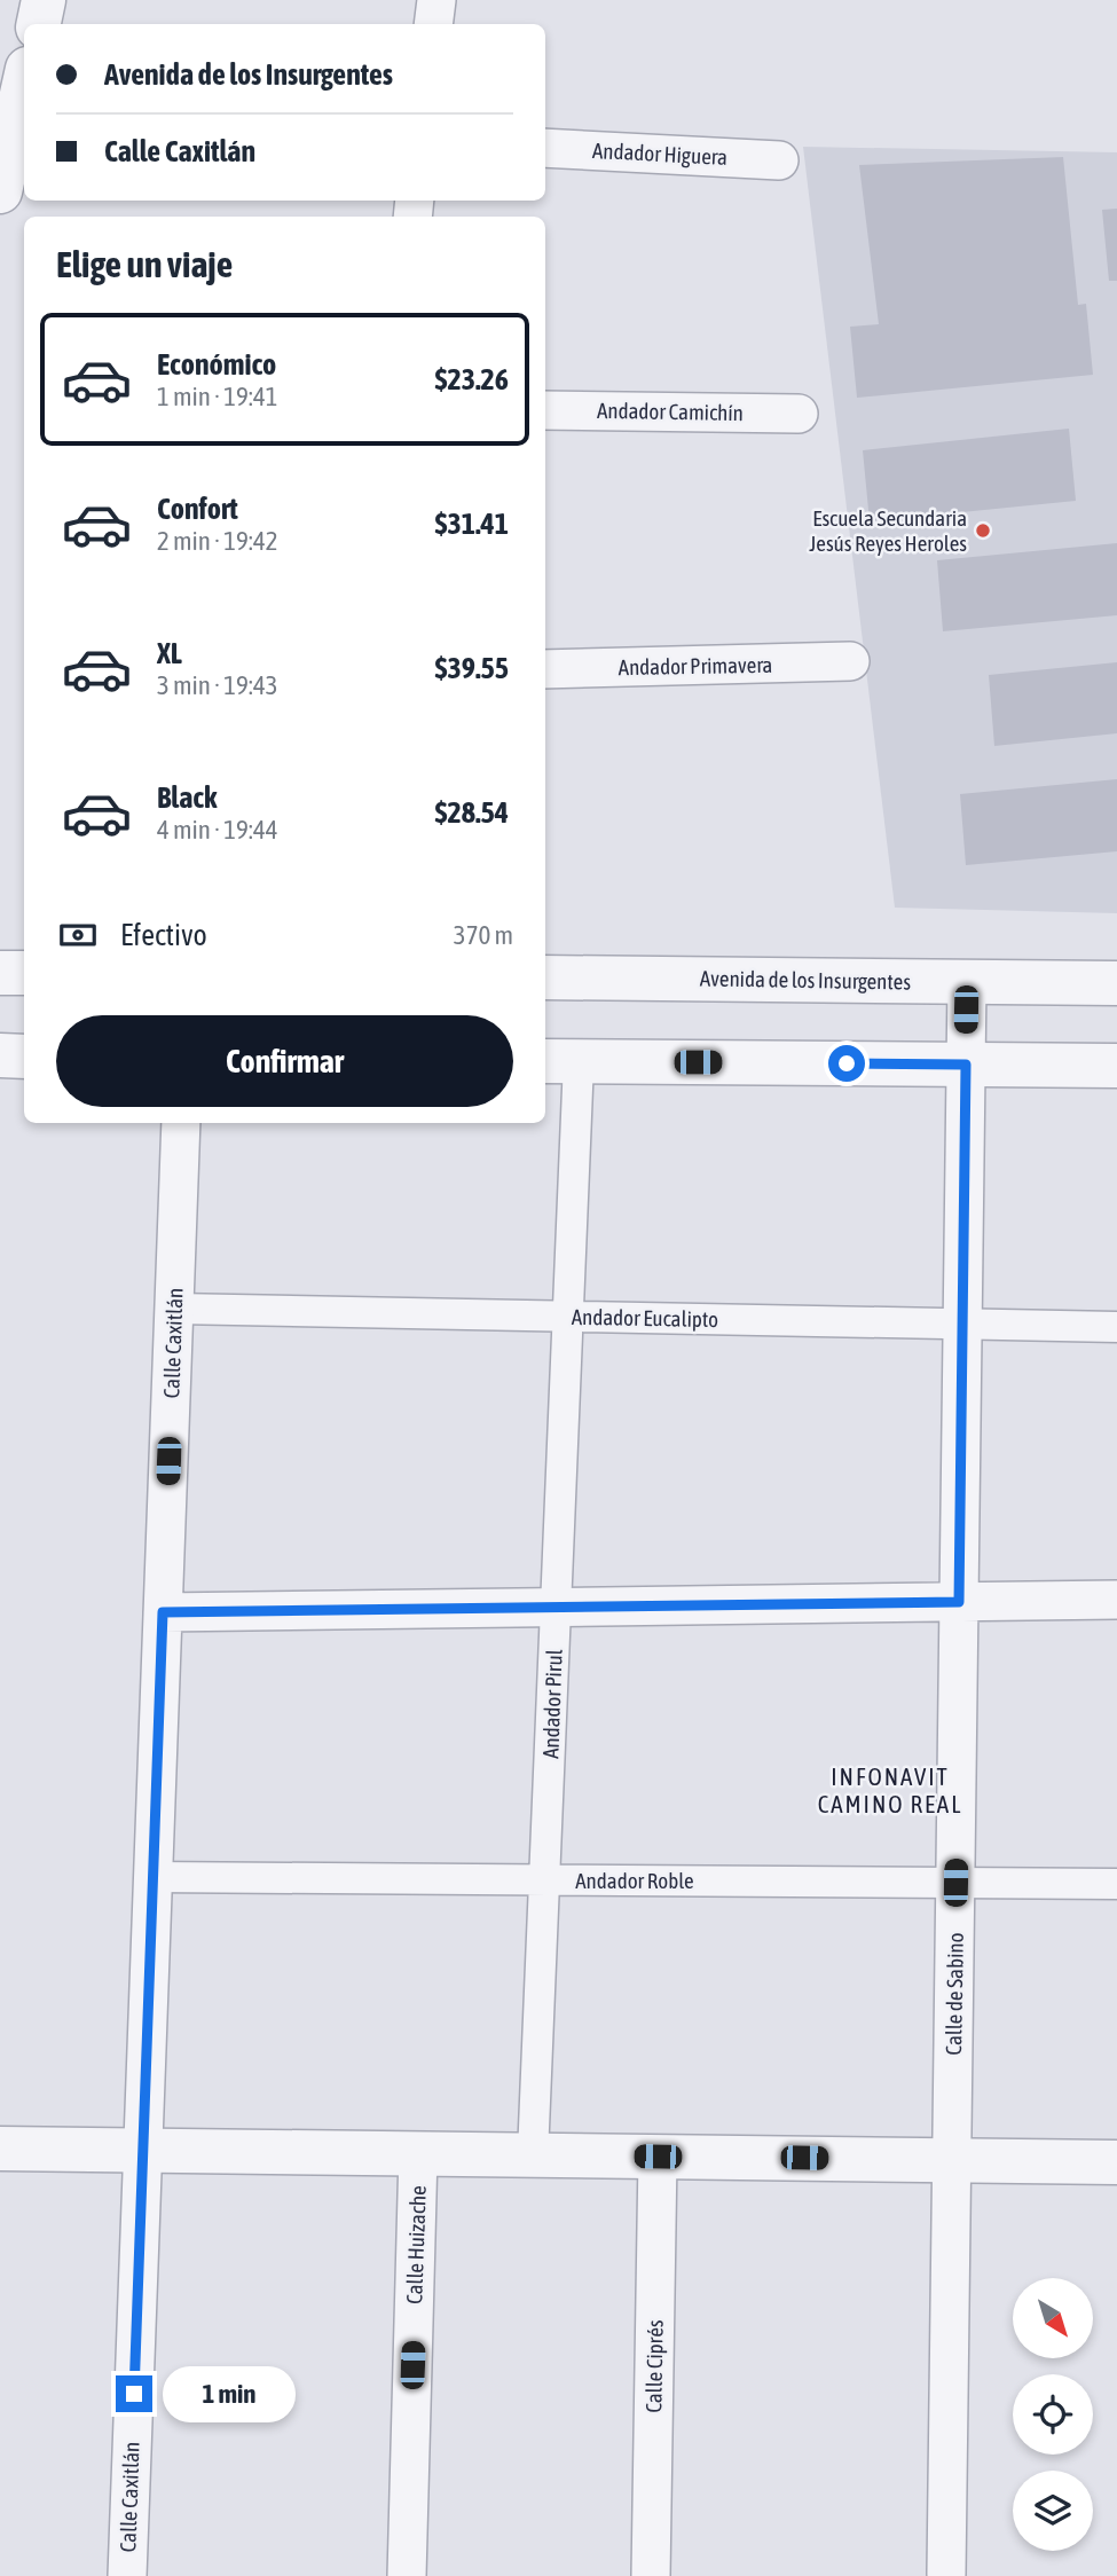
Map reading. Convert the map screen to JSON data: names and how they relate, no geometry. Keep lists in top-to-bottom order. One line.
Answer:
{"streets":{"street":["Andador Higuera","Andador Camichín","Andador Primavera","Avenida de los Insurgentes","Andador Eucalipto","Calle Caxitlán","Andador Pirul","Andador Roble","Calle de Sabino","Calle Huizache","Calle Ciprés"]},"crossings":[["Avenida de los Insurgentes","Calle de Sabino"],["Andador Eucalipto","Calle Caxitlán"],["Andador Eucalipto","Andador Pirul"],["Andador Eucalipto","Calle de Sabino"],["Calle Caxitlán","Andador Roble"],["Andador Pirul","Andador Roble"],["Andador Roble","Calle de Sabino"]],"districts":["INFONAVIT CAMINO REAL"],"places":["Escuela Secundaria Jesús Reyes Heroles"],"north":"bottom right","page":{"banner":["Avenida de los Insurgentes","Calle Caxitlán"],"heading":"Elige un viaje","list":[{"name":"Económico","note":"1 min · 19:41","value":"$23.26"},{"name":"Confort","note":"2 min · 19:42","value":"$31.41"},{"name":"XL","note":"3 min · 19:43","value":"$39.55"},{"name":"Black","note":"4 min · 19:44","value":"$28.54"}],"pay":["Efectivo","370 m"],"buttons":"Confirmar","bubble":"1 min"}}
